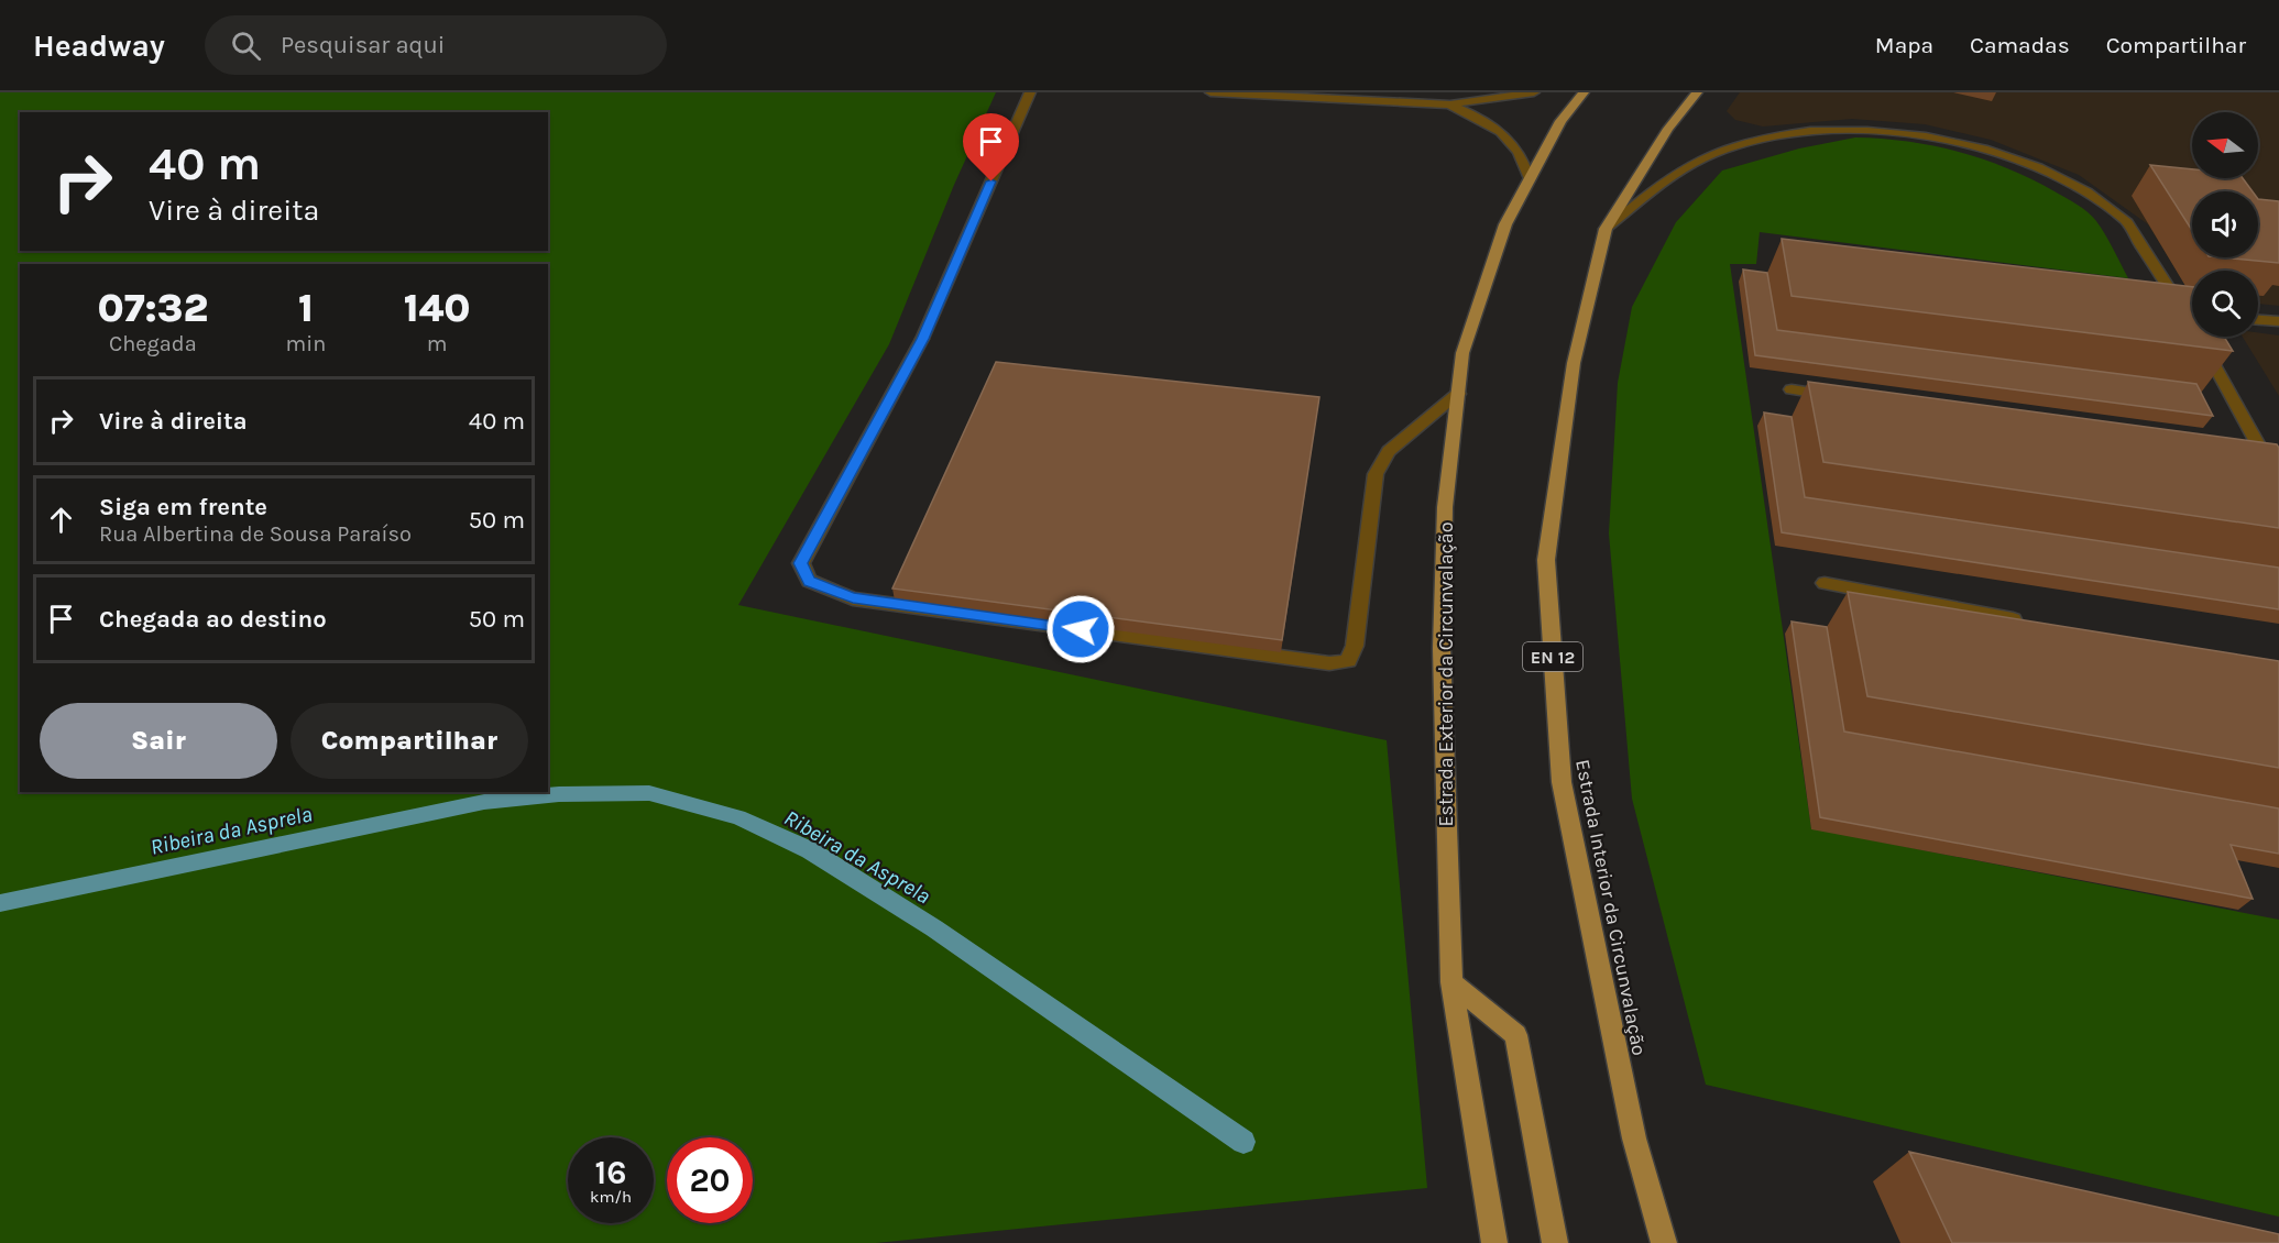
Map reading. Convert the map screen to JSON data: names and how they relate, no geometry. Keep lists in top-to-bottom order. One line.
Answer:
{"streets":{"main road":["EN 12","Estrada Exterior da Circunvalação","Estrada Interior da Circunvalação"]},"water":["Ribeira da Asprela"],"north":"left","page":{"header":"Headway","search":"Pesquisar aqui","nav":["Mapa","Camadas","Compartilhar"],"turn":["40 m","Vire à direita"],"eta":["07:32","Chegada","1","min","140","m"],"list":[{"name":"Vire à direita","value":"40 m"},{"name":"Siga em frente","note":"Rua Albertina de Sousa Paraíso","value":"50 m"},{"name":"Chegada ao destino","value":"50 m"}],"buttons":["Sair","Compartilhar"],"speed":"16 km/h","limit":"20"}}
